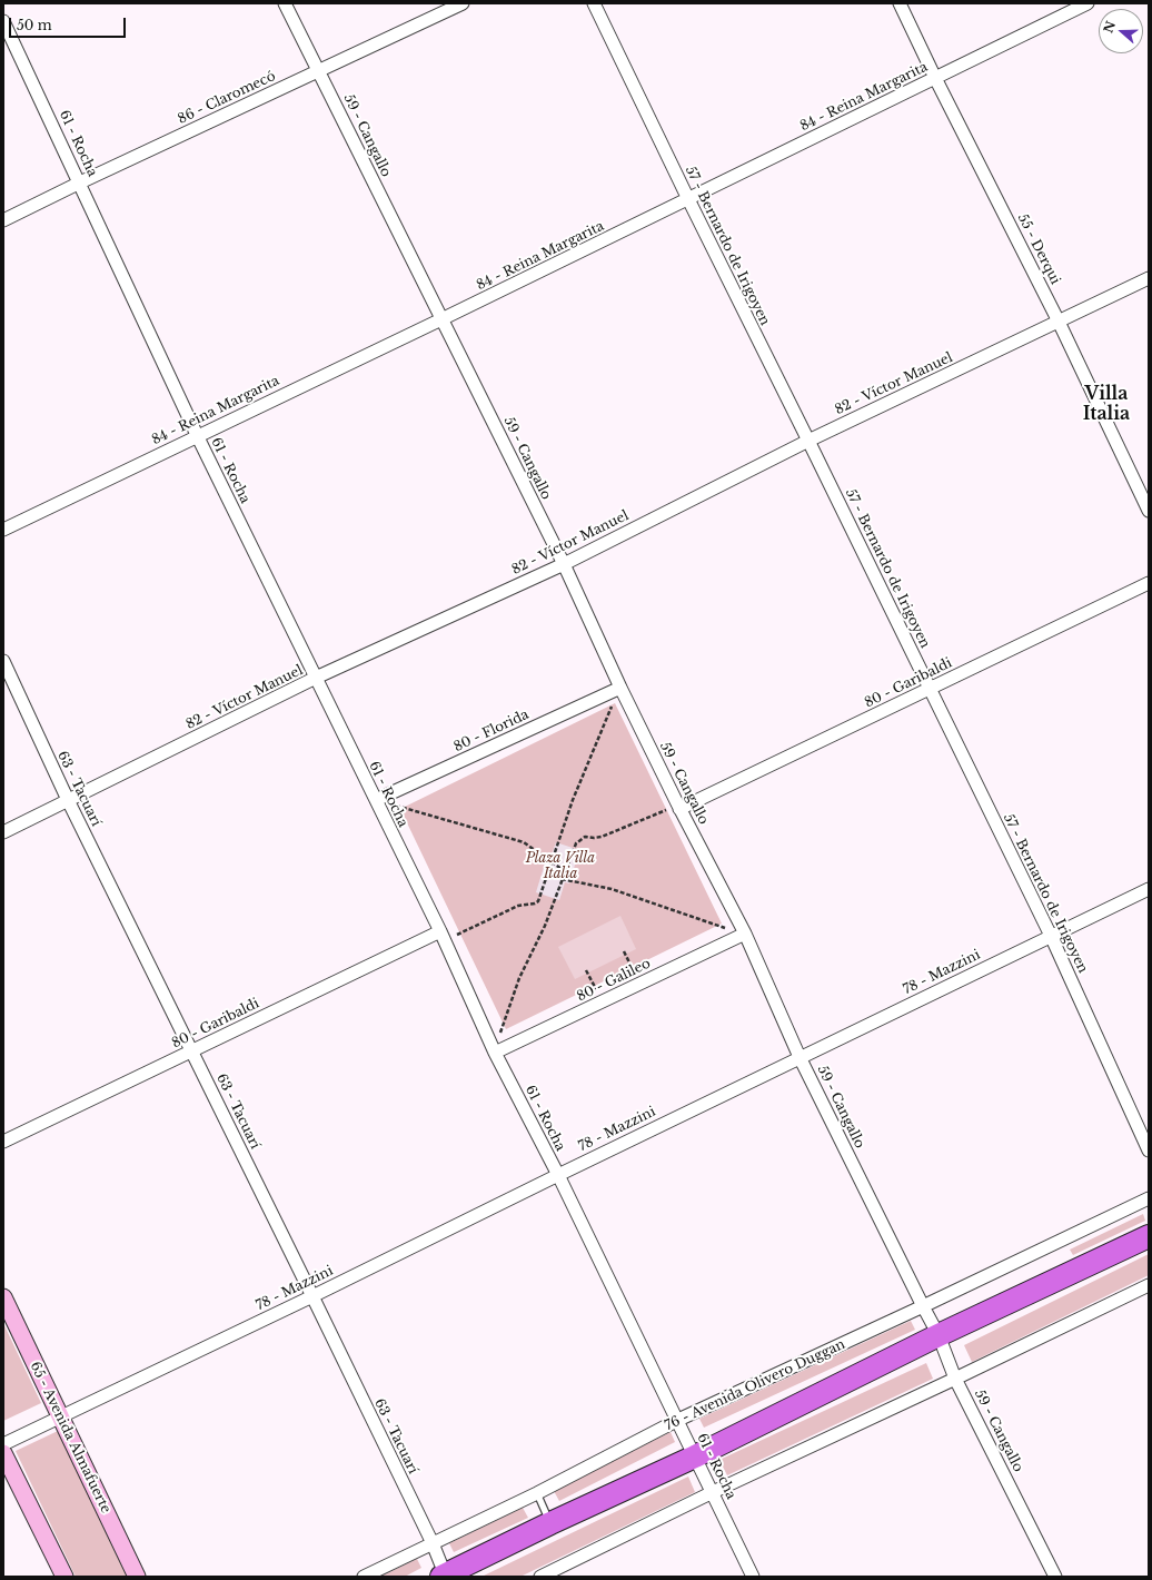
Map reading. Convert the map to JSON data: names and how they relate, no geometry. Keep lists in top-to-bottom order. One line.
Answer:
{"streets":{"main road":["65 - Avenida Almafuerte"],"street":["84 - Reina Margarita","86 - Claromecó","59 - Cangallo","61 - Rocha","57 - Bernardo de Irigoyen","55 - Derqui","82 - Víctor Manuel","80 - Garibaldi","80 - Florida","63 - Tacuarí","78 - Mazzini","80 - Galileo","76 - Avenida Olivero Duggan"]},"crossings":[["84 - Reina Margarita","59 - Cangallo"],["84 - Reina Margarita","61 - Rocha"],["84 - Reina Margarita","57 - Bernardo de Irigoyen"],["84 - Reina Margarita","55 - Derqui"],["86 - Claromecó","59 - Cangallo"],["86 - Claromecó","61 - Rocha"],["59 - Cangallo","82 - Víctor Manuel"],["59 - Cangallo","80 - Garibaldi"],["59 - Cangallo","80 - Florida"],["59 - Cangallo","78 - Mazzini"],["59 - Cangallo","80 - Galileo"],["59 - Cangallo","76 - Avenida Olivero Duggan"],["61 - Rocha","82 - Víctor Manuel"],["61 - Rocha","80 - Garibaldi"],["61 - Rocha","80 - Florida"],["61 - Rocha","78 - Mazzini"],["61 - Rocha","80 - Galileo"],["61 - Rocha","76 - Avenida Olivero Duggan"],["57 - Bernardo de Irigoyen","82 - Víctor Manuel"],["57 - Bernardo de Irigoyen","80 - Garibaldi"],["57 - Bernardo de Irigoyen","78 - Mazzini"],["55 - Derqui","82 - Víctor Manuel"],["82 - Víctor Manuel","63 - Tacuarí"],["80 - Garibaldi","63 - Tacuarí"],["63 - Tacuarí","78 - Mazzini"],["63 - Tacuarí","76 - Avenida Olivero Duggan"],["78 - Mazzini","65 - Avenida Almafuerte"]],"districts":["Villa Italia"],"parks":["Plaza Villa Italia"],"scale_bar":"50 m","north":"left"}
